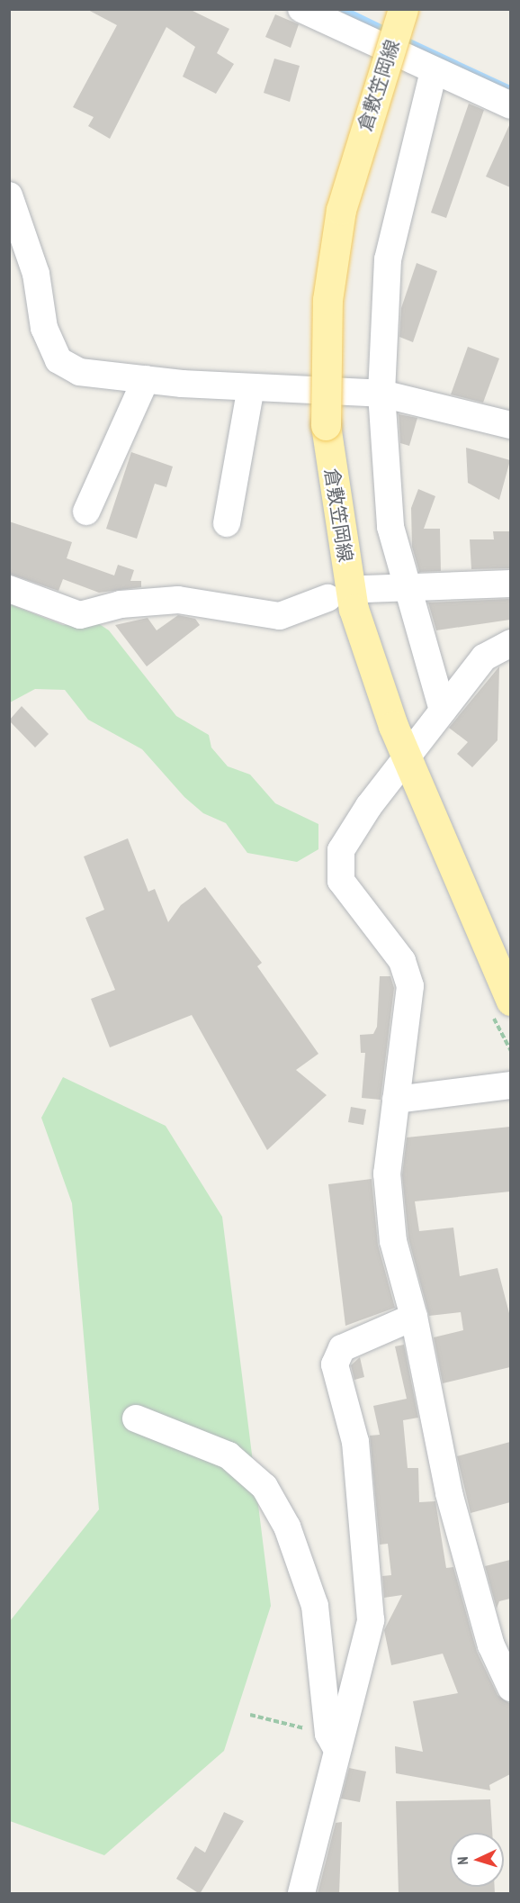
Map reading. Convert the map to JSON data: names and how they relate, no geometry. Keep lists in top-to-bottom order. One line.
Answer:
{"streets":{"main road":["倉敷笠岡線"]},"north":"left"}
